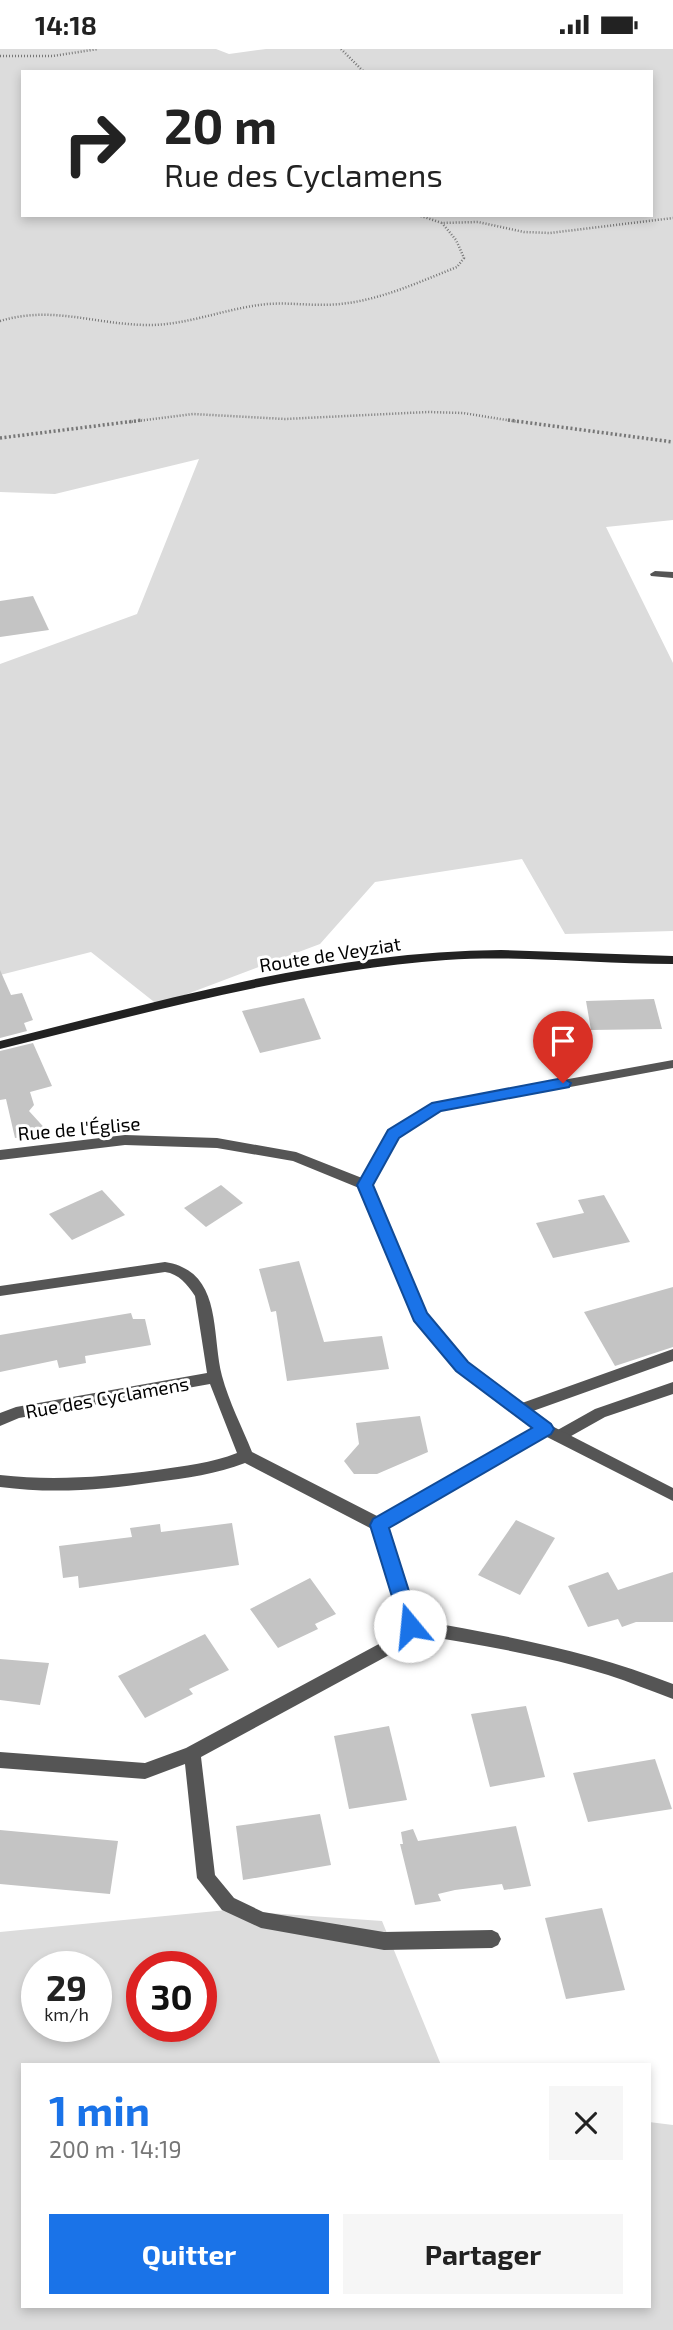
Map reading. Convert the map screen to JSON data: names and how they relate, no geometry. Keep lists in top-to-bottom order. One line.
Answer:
{"streets":{"street":["Route de Veyziat","Rue de l'Église","Rue des Cyclamens"]},"page":{"status":"14:18","turn":["20 m","Rue des Cyclamens"],"speed":"29 km/h","limit":"30","heading":["1 min","200 m · 14:19"],"buttons":["Quitter","Partager"]}}
